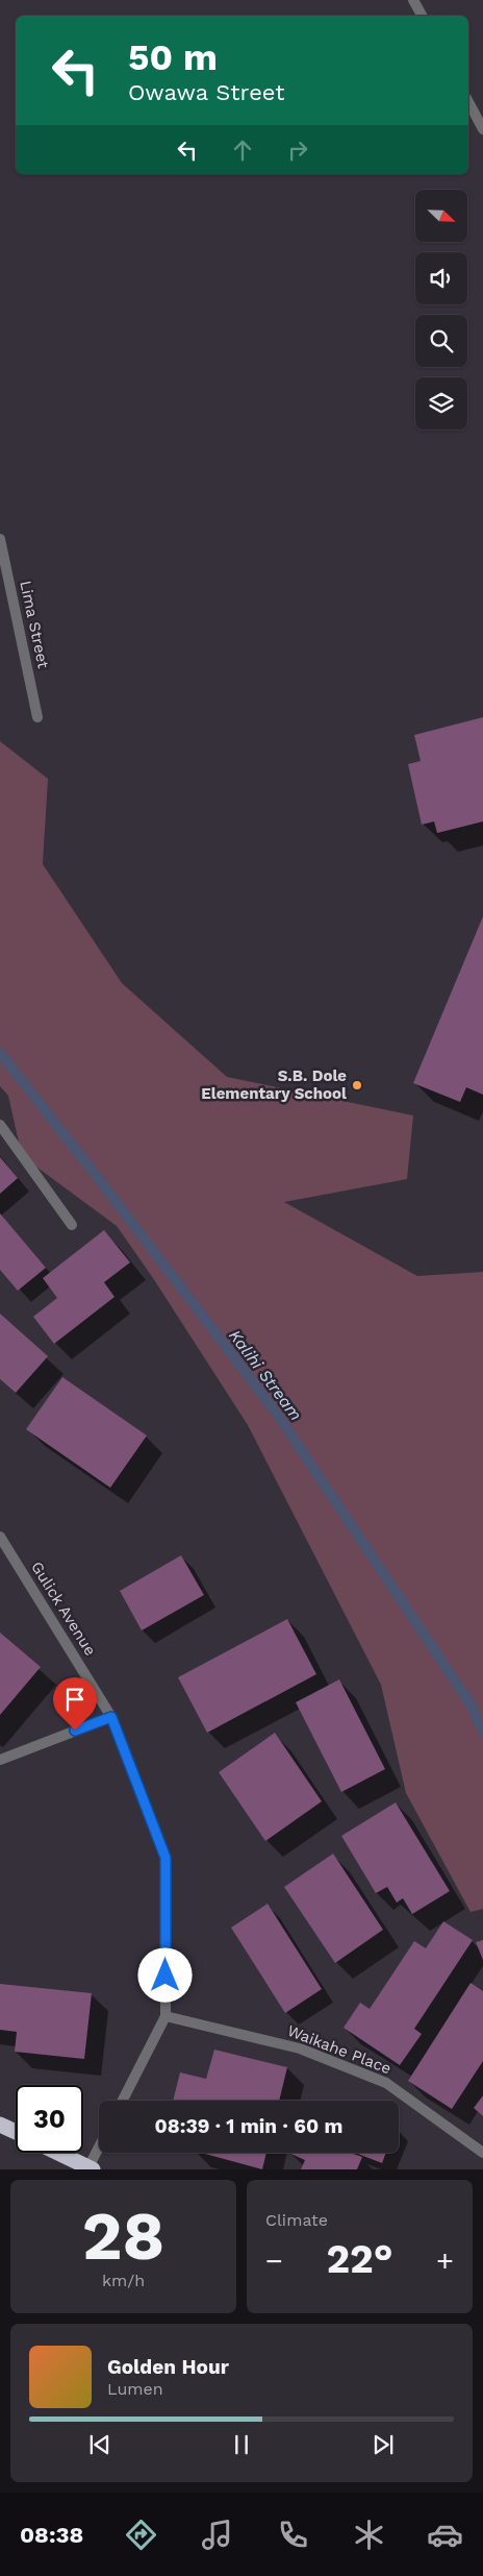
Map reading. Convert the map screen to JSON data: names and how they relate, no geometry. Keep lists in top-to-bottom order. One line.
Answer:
{"streets":{"street":["Lima Street","Gulick Avenue","Waikahe Place"]},"crossings":[["Gulick Avenue","Waikahe Place"]],"water":["Kalihi Stream"],"places":["S.B. Dole Elementary School"],"north":"bottom right","page":{"turn":["50 m","Owawa Street"],"limit":"30","trip":"08:39 · 1 min · 60 m","tile":[["28","km/h"],"Climate"],"heat":["−","22°","+"],"song":["Golden Hour","Lumen"],"tabs":"08:38"}}
